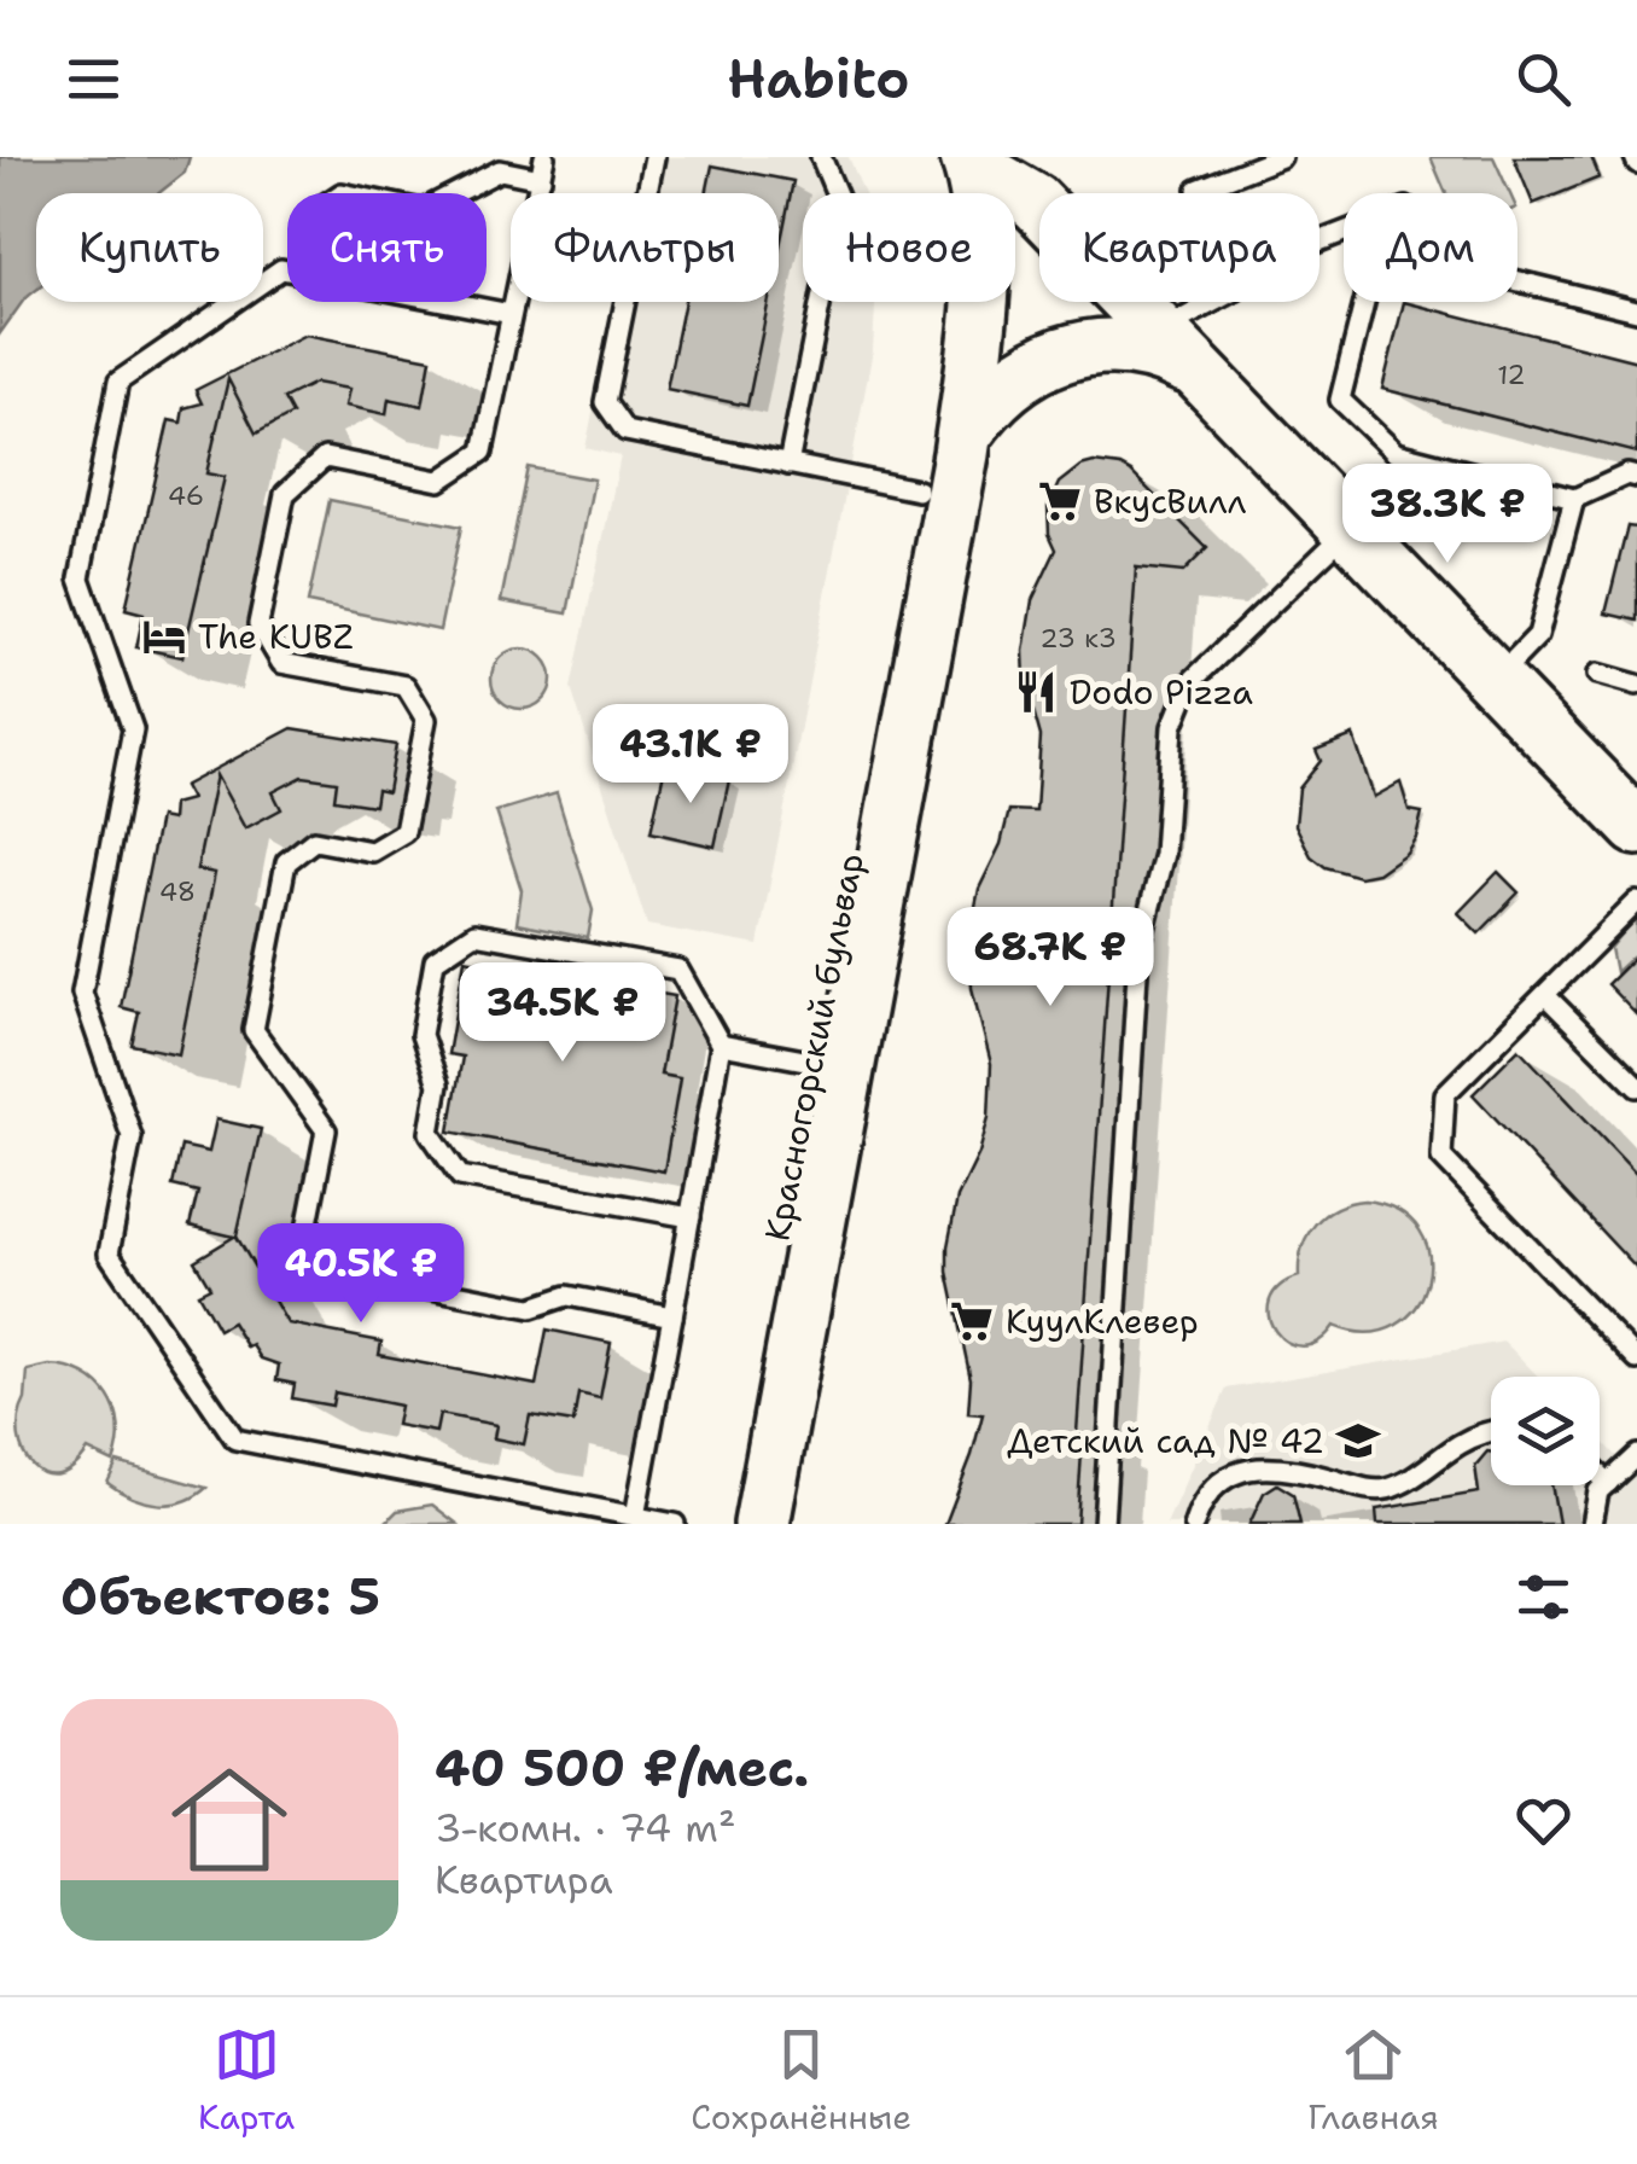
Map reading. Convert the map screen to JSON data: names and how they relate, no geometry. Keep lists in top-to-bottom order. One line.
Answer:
{"streets":{"main road":["Красногорский бульвар"]},"places":{"supermarket":["ВкусВилл","КуулКлевер"],"hotel":["The KUBZ"],"restaurant":["Dodo Pizza"],"school or university":["Детский сад № 42"]},"house_numbers":["12","46","23 к3","48"],"page":{"header":"Habito","chip":["Купить","Снять","Фильтры","Новое","Квартира","Дом"],"price":["38.3K ₽","43.1K ₽","68.7K ₽","34.5K ₽","40.5K ₽"],"heading":"Объектов: 5","list":[{"name":"40 500 ₽/мес.","note":"3-комн. · 74 m² · Квартира"}],"tabs":["Карта","Сохранённые","Главная"]}}
